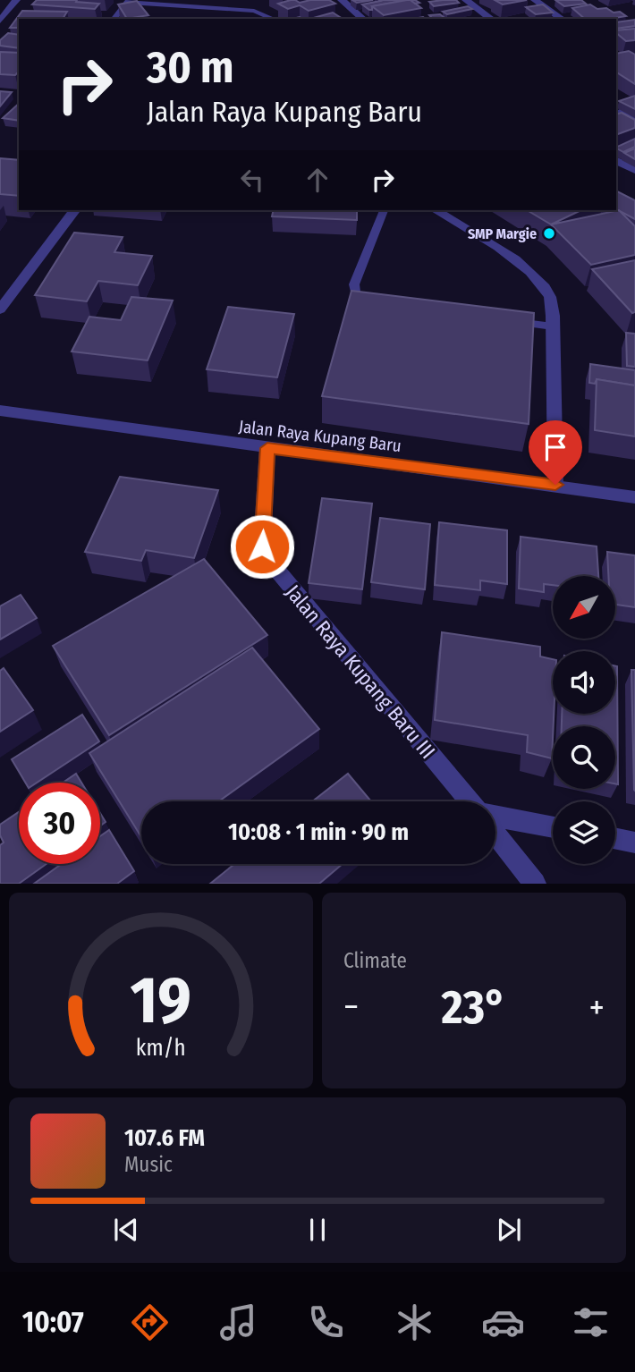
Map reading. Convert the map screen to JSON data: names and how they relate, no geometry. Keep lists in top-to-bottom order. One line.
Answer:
{"streets":{"street":["Jalan Raya Kupang Baru","Jalan Raya Kupang Baru III"]},"crossings":[["Jalan Raya Kupang Baru","Jalan Raya Kupang Baru III"]],"places":["SMP Margie"],"north":"bottom left","page":{"turn":["30 m","Jalan Raya Kupang Baru"],"limit":"30","trip":"10:08 · 1 min · 90 m","tile":"Climate","heat":["−","23°","+"],"song":["107.6 FM","Music"],"tabs":"10:07","gauge":["19","km/h"]}}
